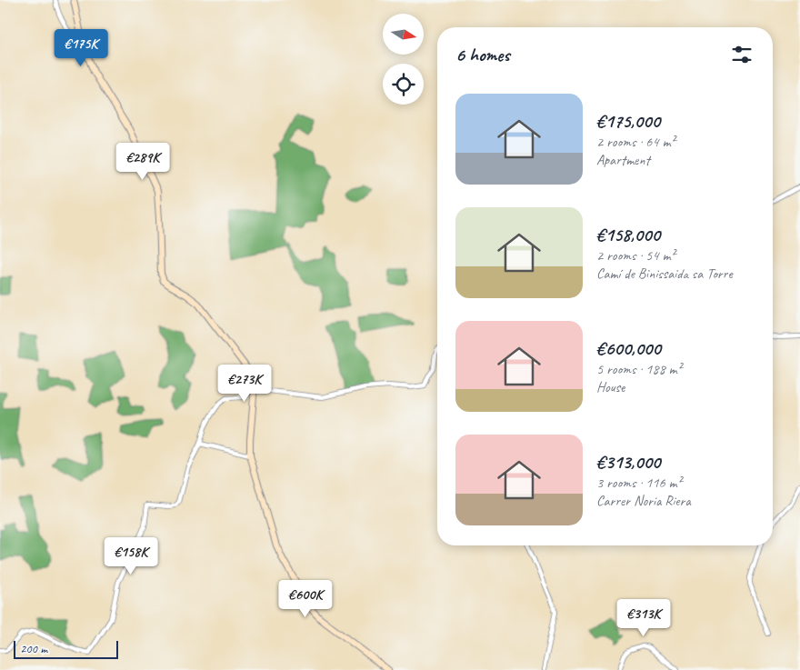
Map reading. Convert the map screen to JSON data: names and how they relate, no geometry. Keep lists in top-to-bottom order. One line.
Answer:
{"scale_bar":"200 m","north":"right","page":{"heading":"6 homes","price":["€175K","€289K","€273K","€158K","€600K","€313K"],"list":[{"name":"€175,000","note":"2 rooms · 64 m² · Apartment"},{"name":"€158,000","note":"2 rooms · 54 m² · Camí de Binissaida sa Torre"},{"name":"€600,000","note":"5 rooms · 188 m² · House"},{"name":"€313,000","note":"3 rooms · 116 m² · Carrer Noria Riera"}],"scale":"200 m"}}
